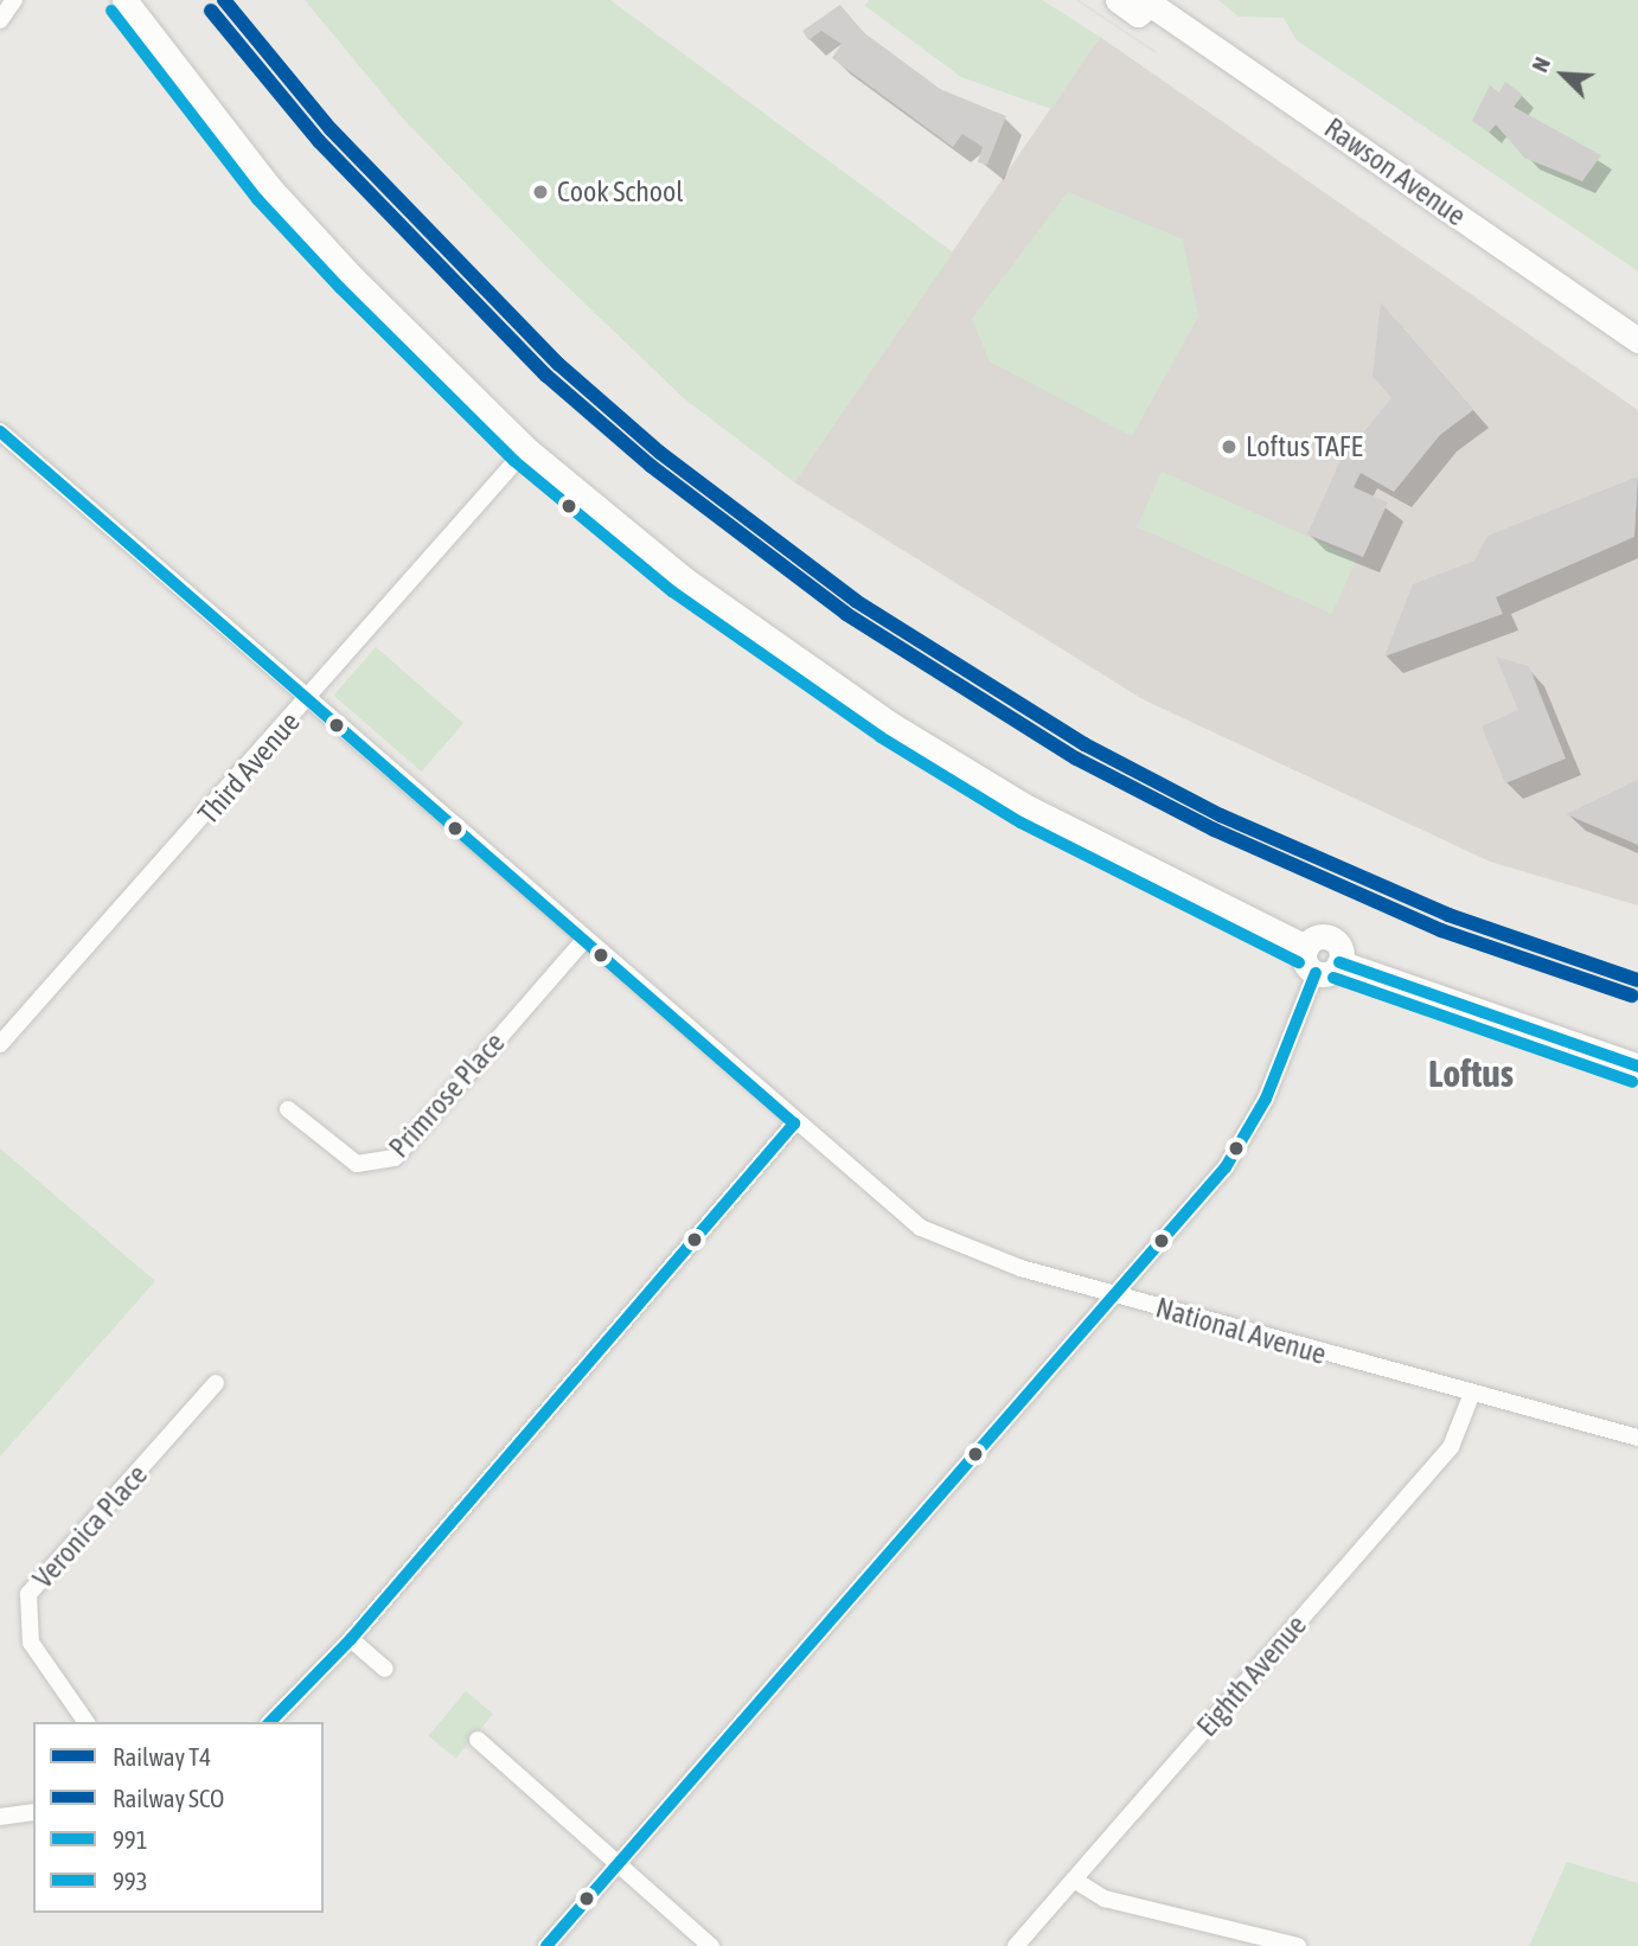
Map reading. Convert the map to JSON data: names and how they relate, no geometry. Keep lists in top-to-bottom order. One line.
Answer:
{"streets":{"street":["Rawson Avenue","Third Avenue","Primrose Place","National Avenue","Veronica Place","Eighth Avenue"]},"crossings":[["Third Avenue","National Avenue"],["Primrose Place","National Avenue"],["National Avenue","Eighth Avenue"]],"districts":["Loftus"],"places":["Cook School","Loftus TAFE"],"lines":["rail line T4","rail line SCO","transit line 993","transit line 991"],"legend":["Railway T4","Railway SCO","991","993"],"north":"top left"}
